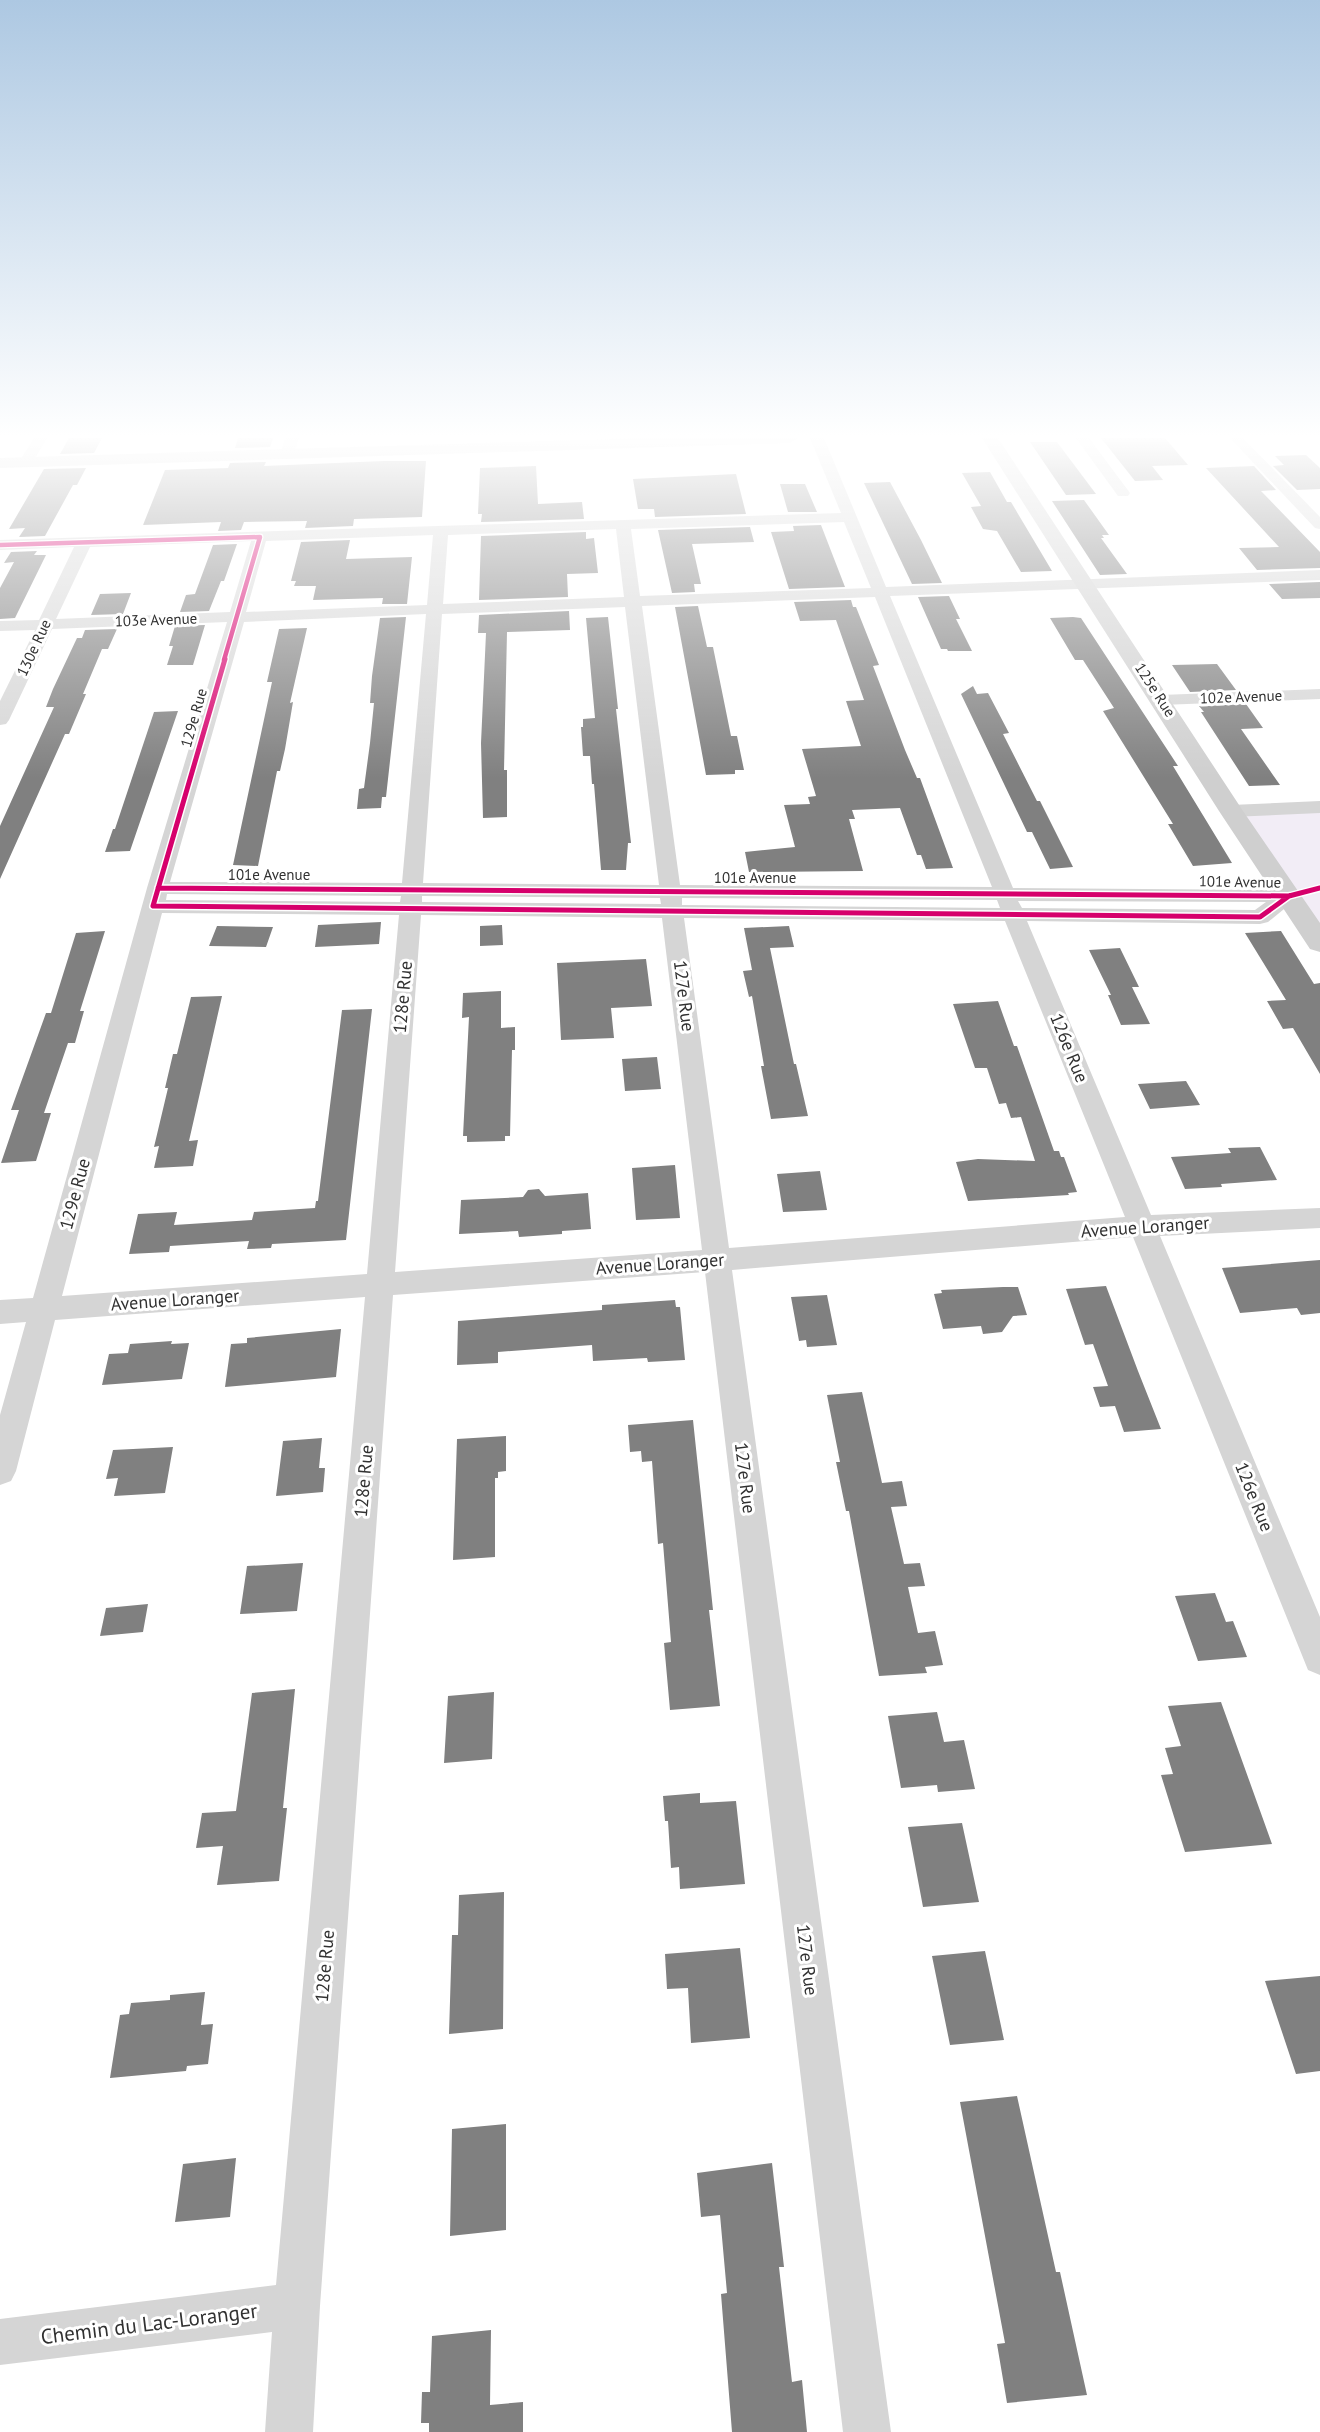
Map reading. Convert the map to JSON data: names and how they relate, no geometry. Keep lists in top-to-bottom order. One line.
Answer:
{"streets":{"main road":["125e Rue"],"street":["103e Avenue","130e Rue","102e Avenue","129e Rue","101e Avenue","127e Rue","128e Rue","126e Rue","Avenue Loranger","Chemin du Lac-Loranger"]},"crossings":[["103e Avenue","130e Rue"],["103e Avenue","125e Rue"],["103e Avenue","129e Rue"],["103e Avenue","127e Rue"],["103e Avenue","128e Rue"],["103e Avenue","126e Rue"],["125e Rue","102e Avenue"],["125e Rue","101e Avenue"],["129e Rue","101e Avenue"],["129e Rue","Avenue Loranger"],["101e Avenue","127e Rue"],["101e Avenue","128e Rue"],["101e Avenue","126e Rue"],["127e Rue","Avenue Loranger"],["128e Rue","Avenue Loranger"],["128e Rue","Chemin du Lac-Loranger"],["126e Rue","Avenue Loranger"]]}
